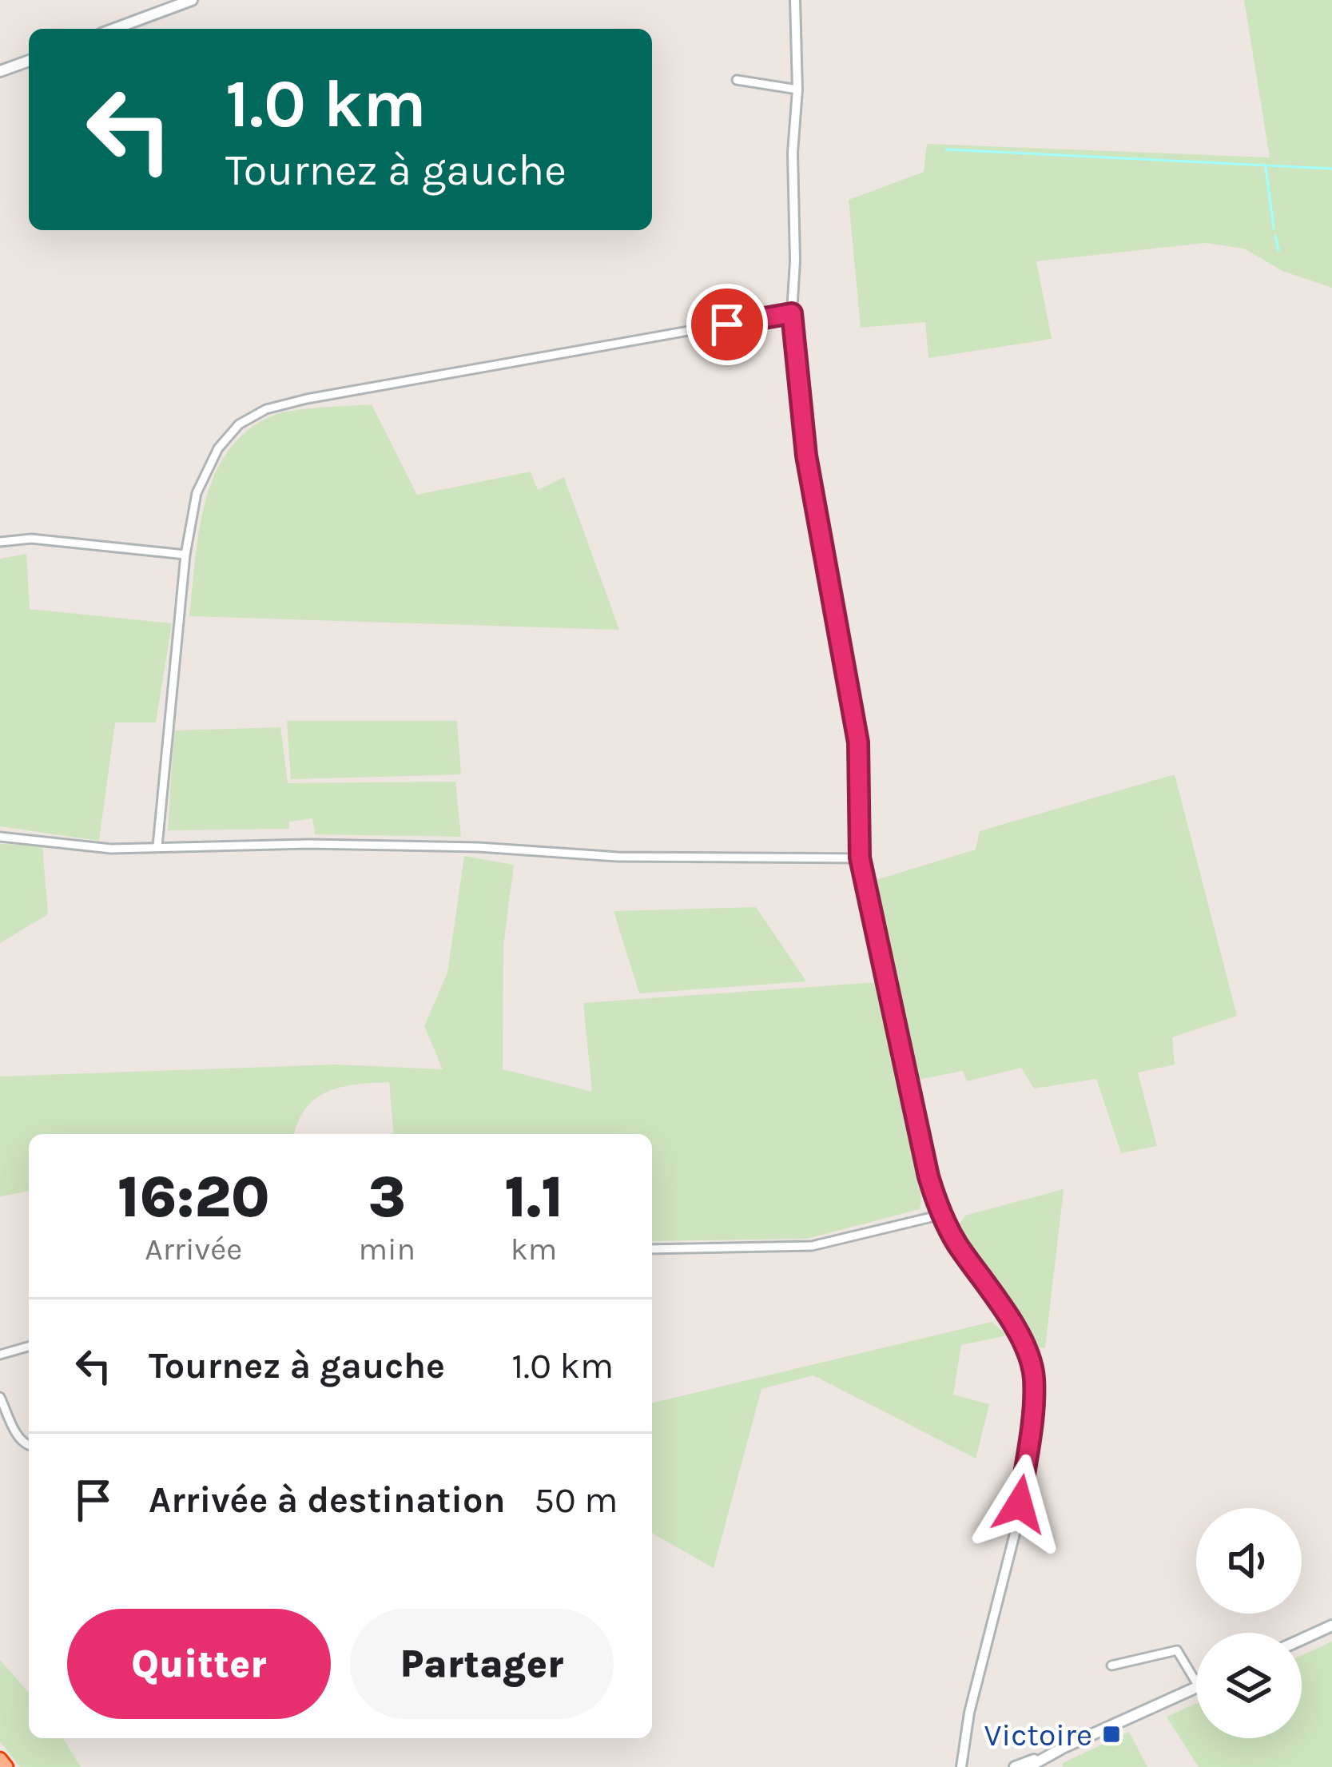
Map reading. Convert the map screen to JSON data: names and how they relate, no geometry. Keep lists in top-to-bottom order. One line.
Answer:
{"places":{"transit":["Victoire"]},"page":{"turn":["1.0 km","Tournez à gauche"],"eta":["16:20","Arrivée","3","min","1.1","km"],"list":[{"name":"Tournez à gauche","value":"1.0 km"},{"name":"Arrivée à destination","value":"50 m"}],"buttons":["Quitter","Partager"]}}
